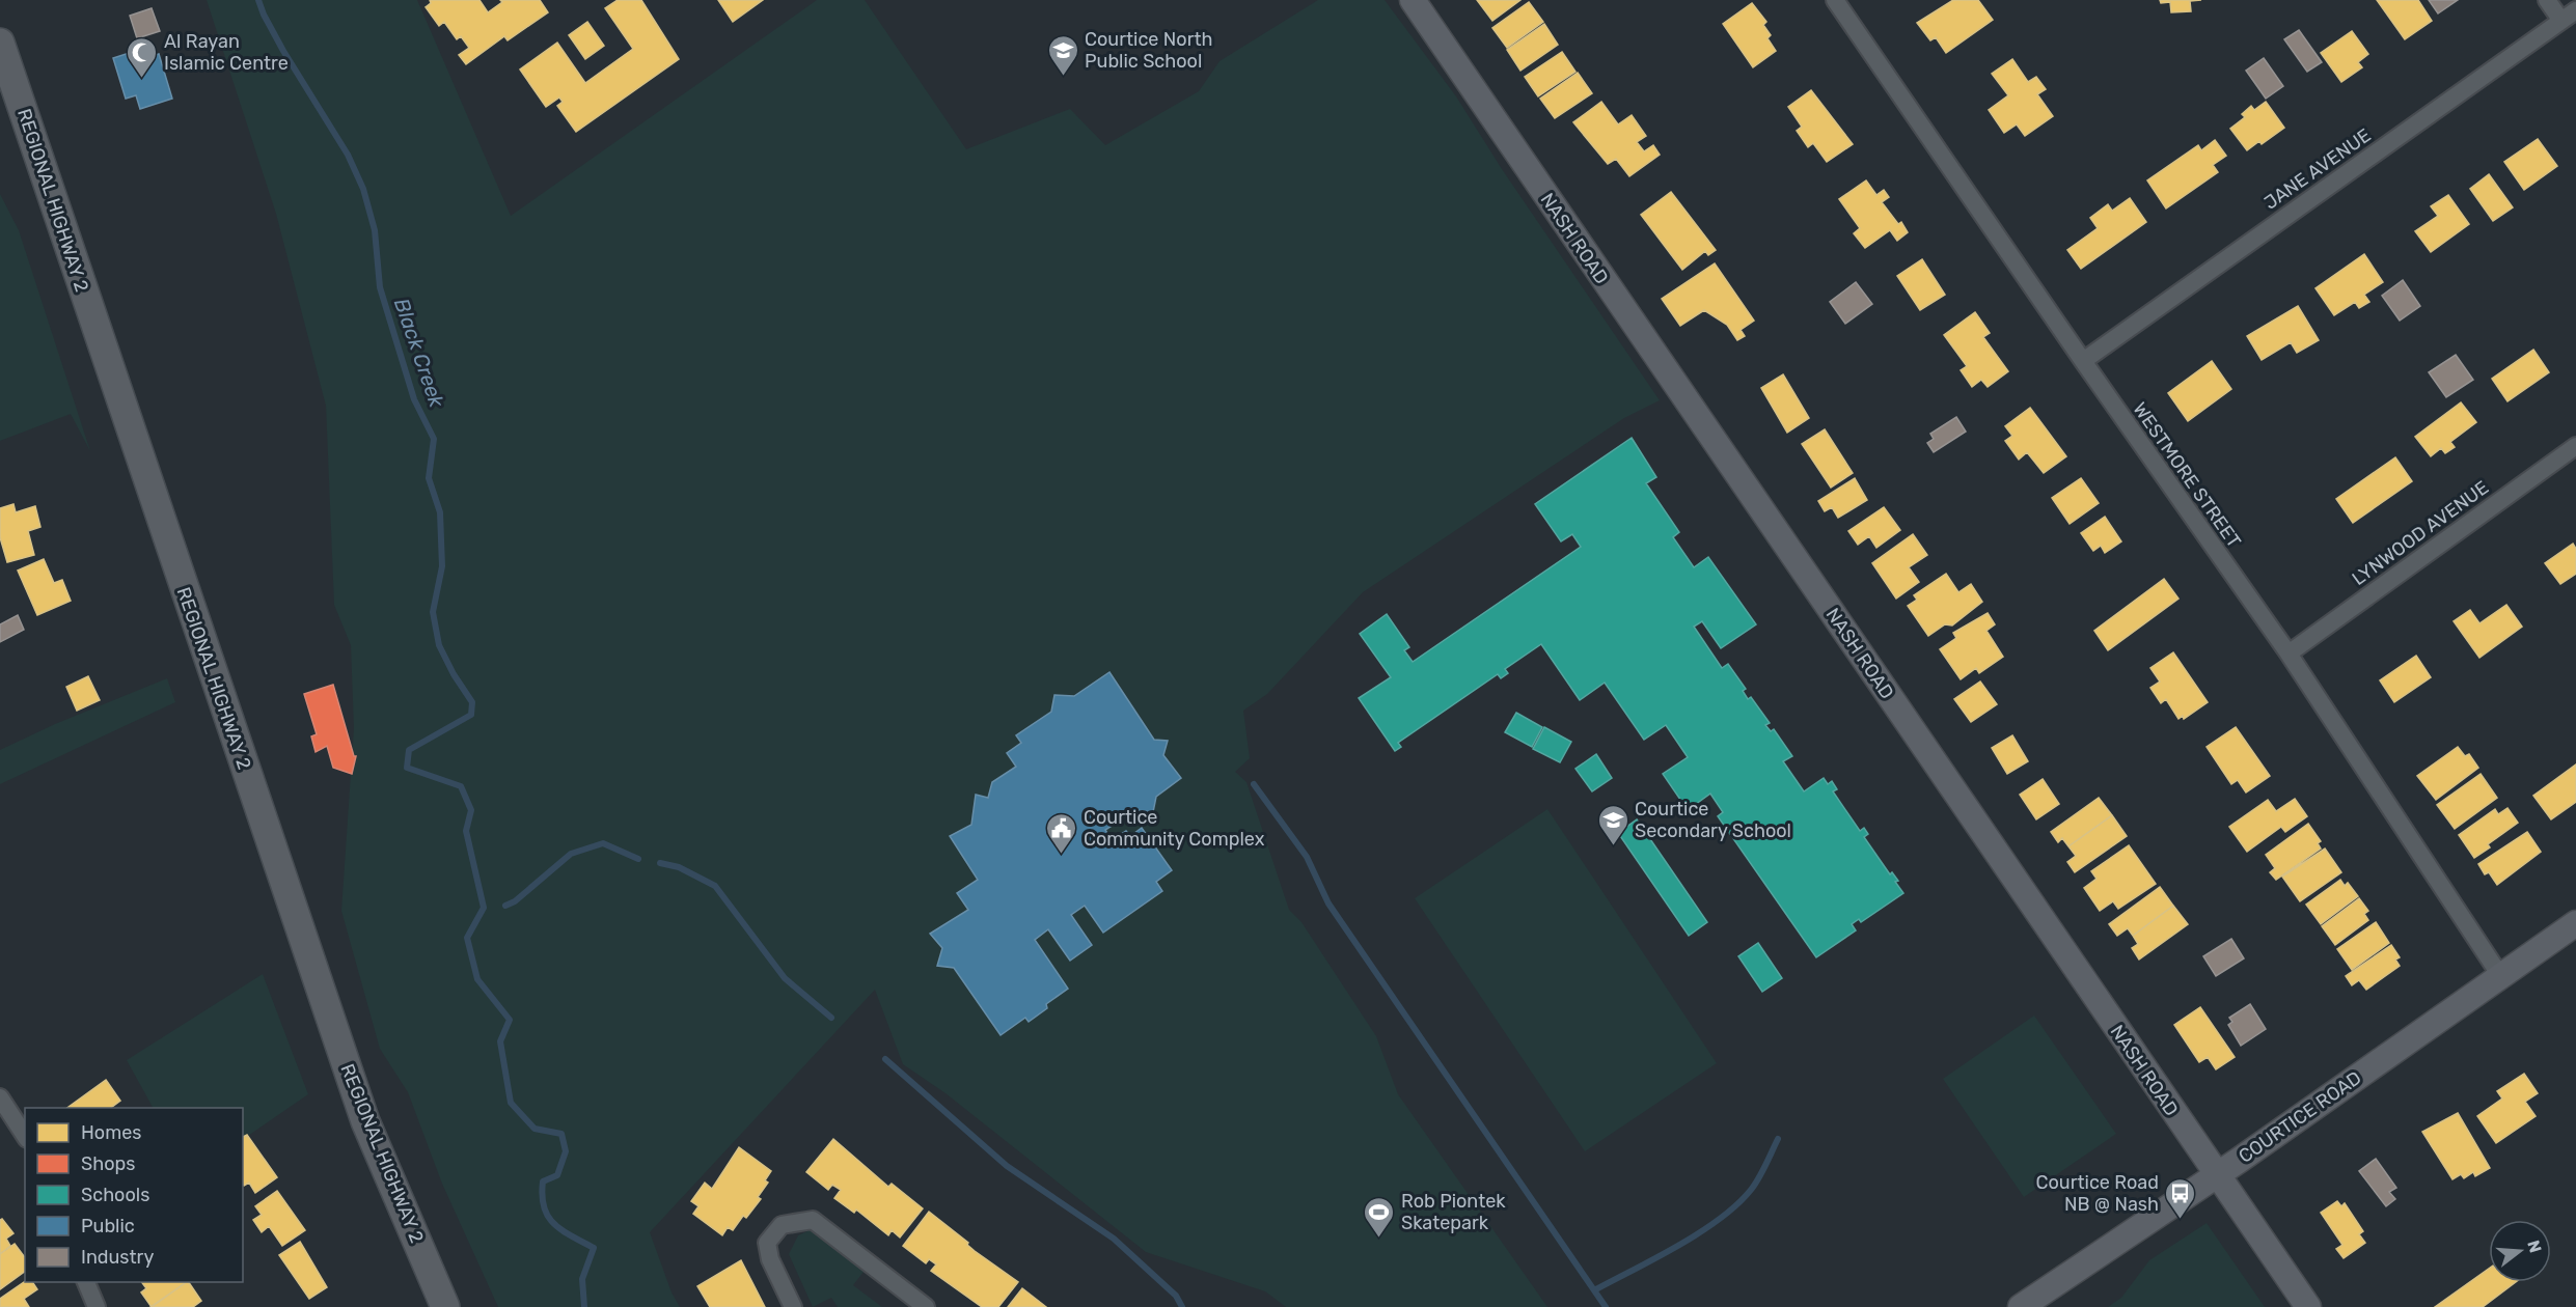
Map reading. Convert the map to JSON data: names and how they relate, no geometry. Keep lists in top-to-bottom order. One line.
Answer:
{"streets":{"main road":["REGIONAL HIGHWAY 2"],"street":["JANE AVENUE","NASH ROAD","WESTMORE STREET","LYNWOOD AVENUE","COURTICE ROAD"]},"crossings":[["JANE AVENUE","WESTMORE STREET"],["NASH ROAD","COURTICE ROAD"],["WESTMORE STREET","LYNWOOD AVENUE"],["WESTMORE STREET","COURTICE ROAD"]],"water":["Black Creek"],"places":{"school or university":["Courtice North Public School","Courtice Secondary School"],"mosque":["Al Rayan Islamic Centre"],"public building":["Courtice Community Complex"],"bus stop":["Courtice Road NB @ Nash"],"sports":["Rob Piontek Skatepark"]},"legend":["Homes","Shops","Schools","Public","Industry"],"north":"right"}
